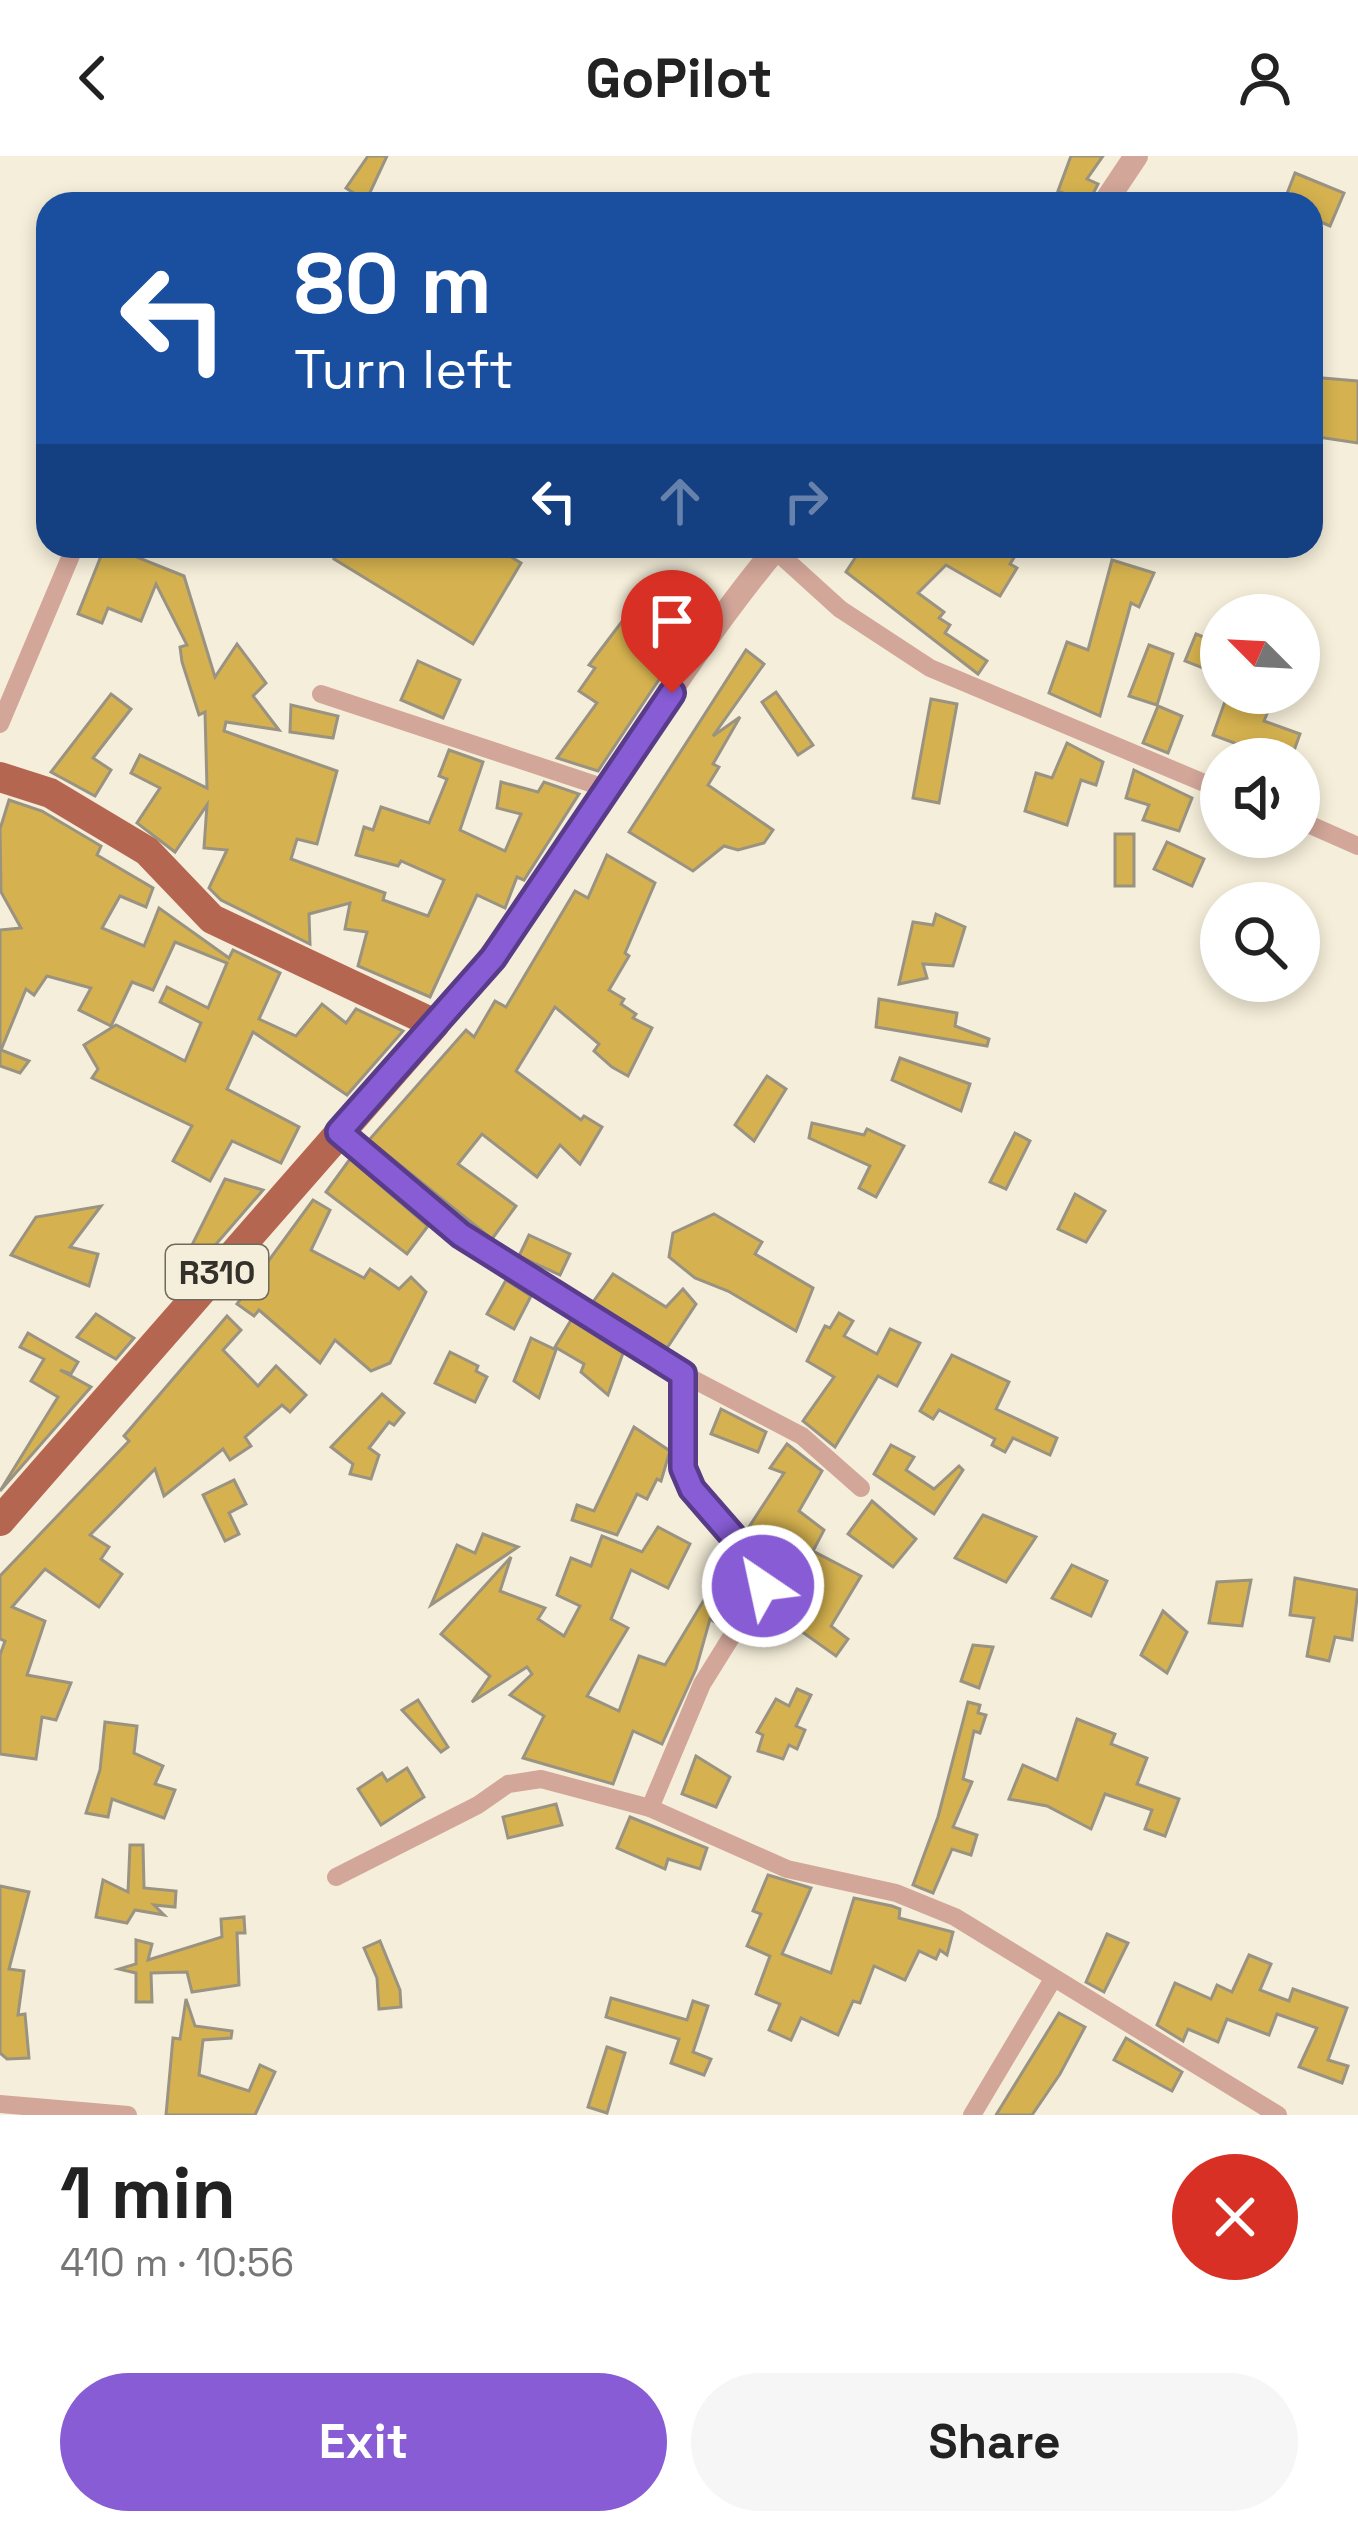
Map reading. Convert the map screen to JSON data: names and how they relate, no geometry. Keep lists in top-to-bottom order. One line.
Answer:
{"streets":{"main road":["R310"]},"north":"top left","page":{"header":"GoPilot","turn":["80 m","Turn left"],"heading":["1 min","410 m · 10:56"],"buttons":["Exit","Share"]}}
